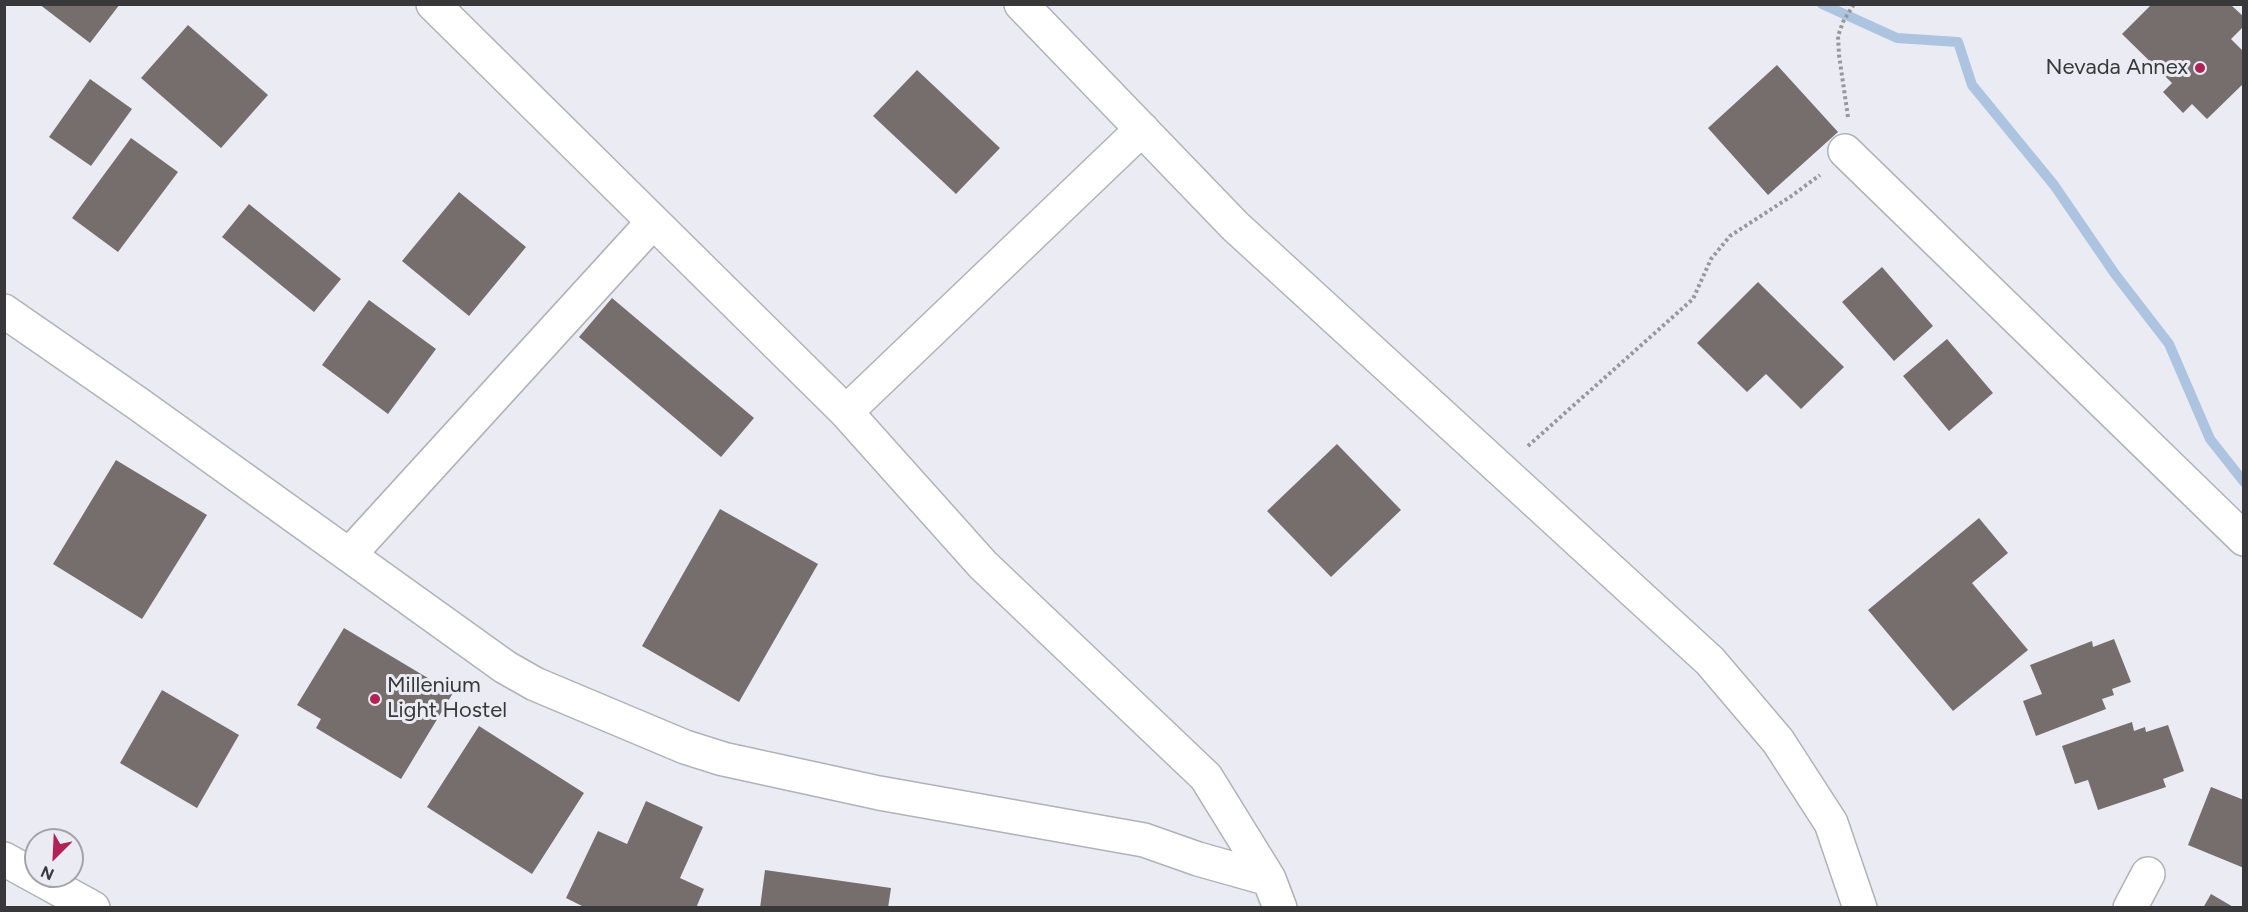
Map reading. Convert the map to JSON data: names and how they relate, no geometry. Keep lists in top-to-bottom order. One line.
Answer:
{"places":["Nevada Annex","Millenium Light Hostel"],"north":"bottom left"}
